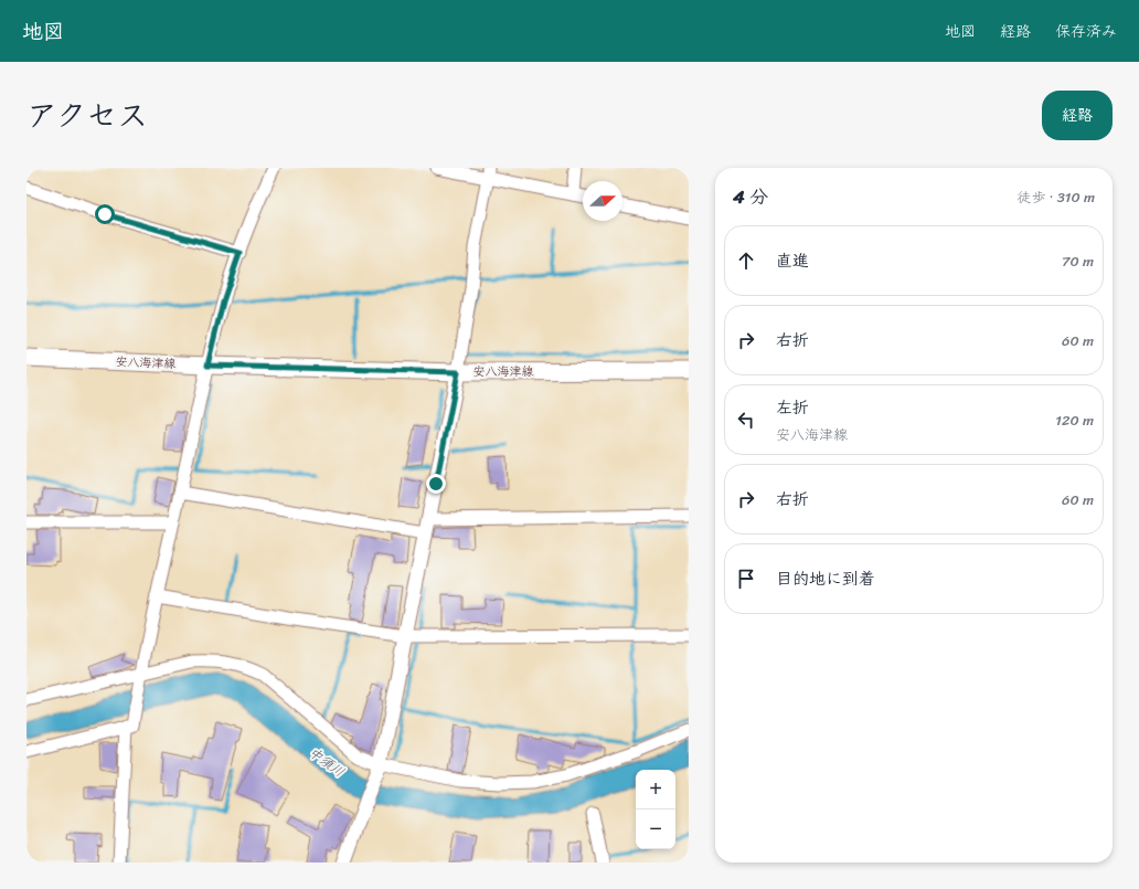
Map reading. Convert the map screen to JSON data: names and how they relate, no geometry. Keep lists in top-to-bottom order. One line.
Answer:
{"streets":{"main road":["安八海津線"]},"water":["中須川"],"north":"right","page":{"header":"地図","nav":["地図","経路","保存済み"],"title":"アクセス","buttons":"経路","heading":["4 分","徒歩 · 310 m"],"list":[["直進","70 m"],["右折","60 m"],["左折","安八海津線","120 m"],["右折","60 m"],"目的地に到着"],"map_buttons":["+","−"]}}
